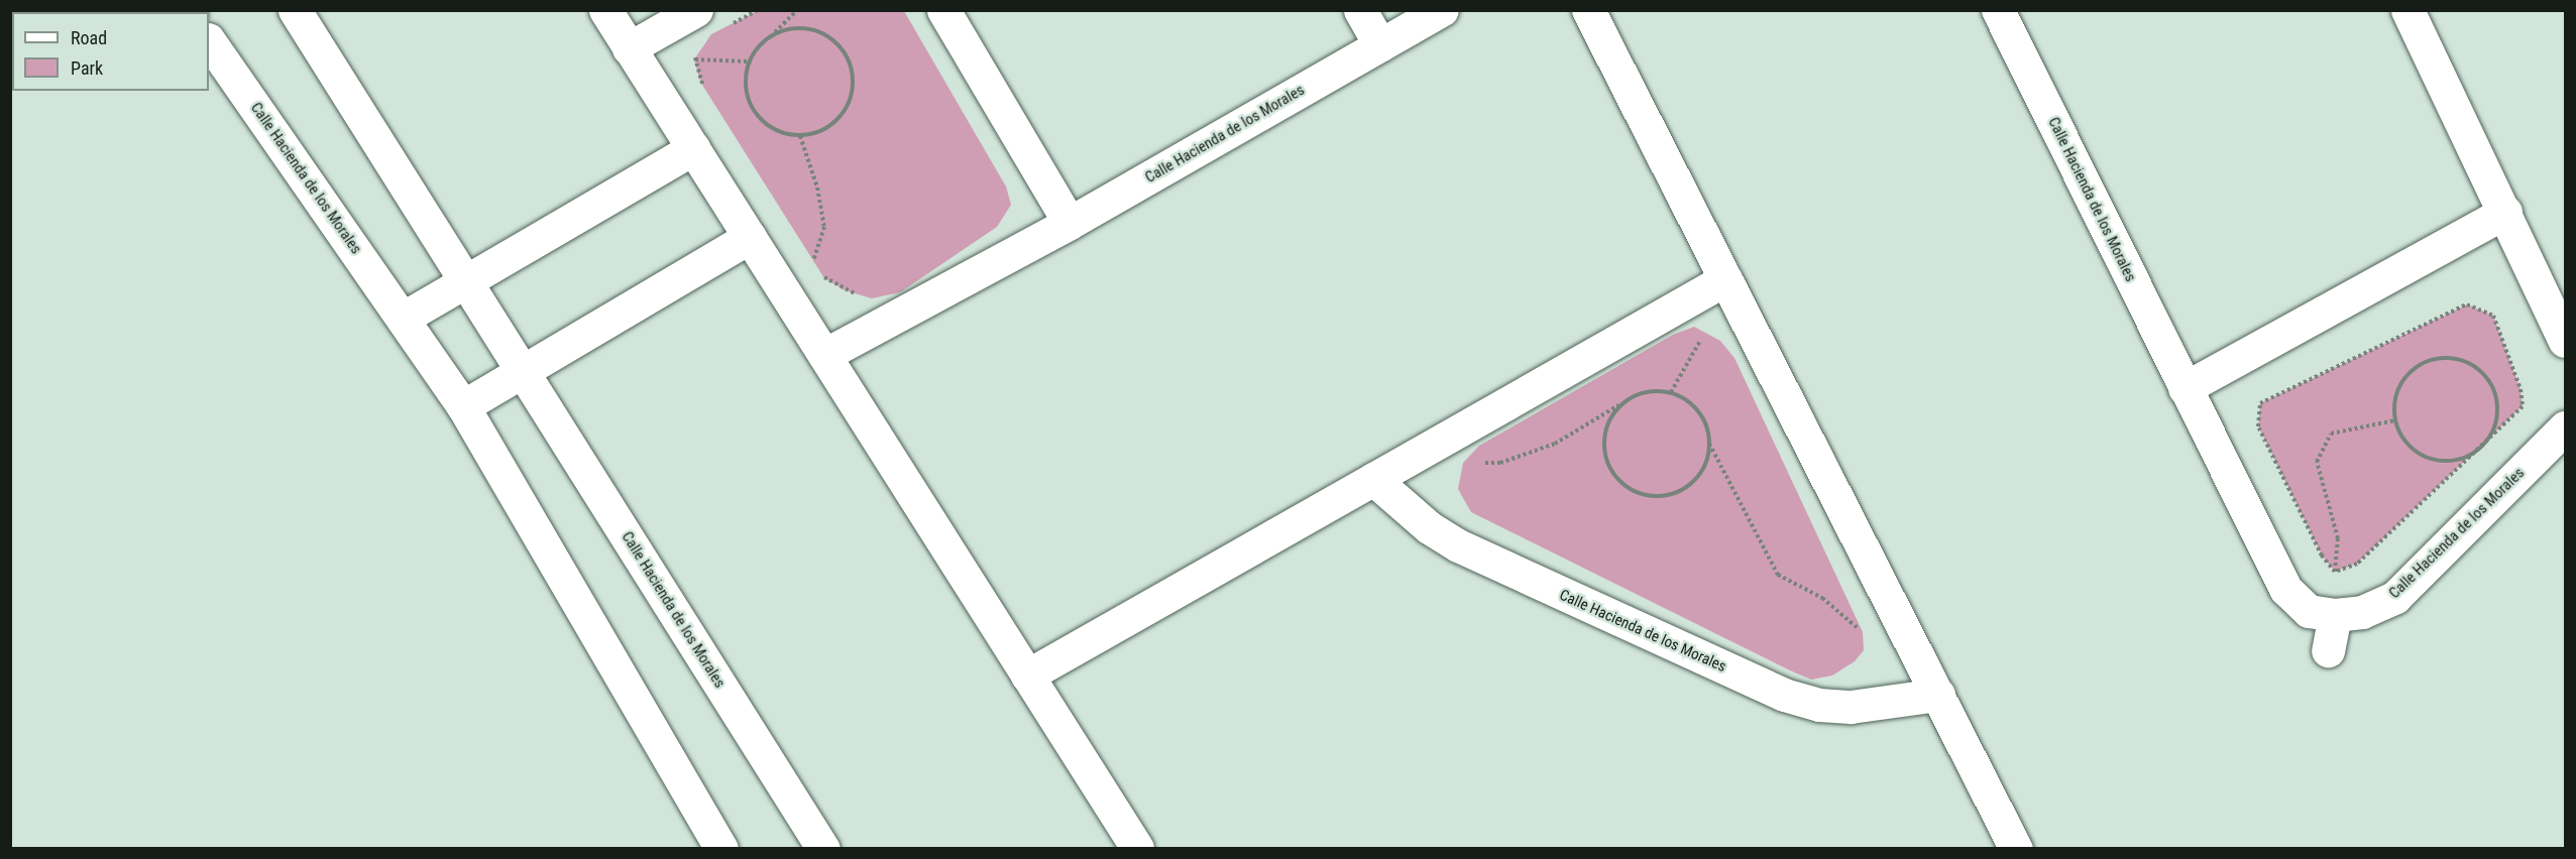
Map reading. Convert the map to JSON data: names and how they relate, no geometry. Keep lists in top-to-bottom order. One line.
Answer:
{"streets":{"street":["Calle Hacienda de los Morales"]},"legend":["Road","Park"]}
